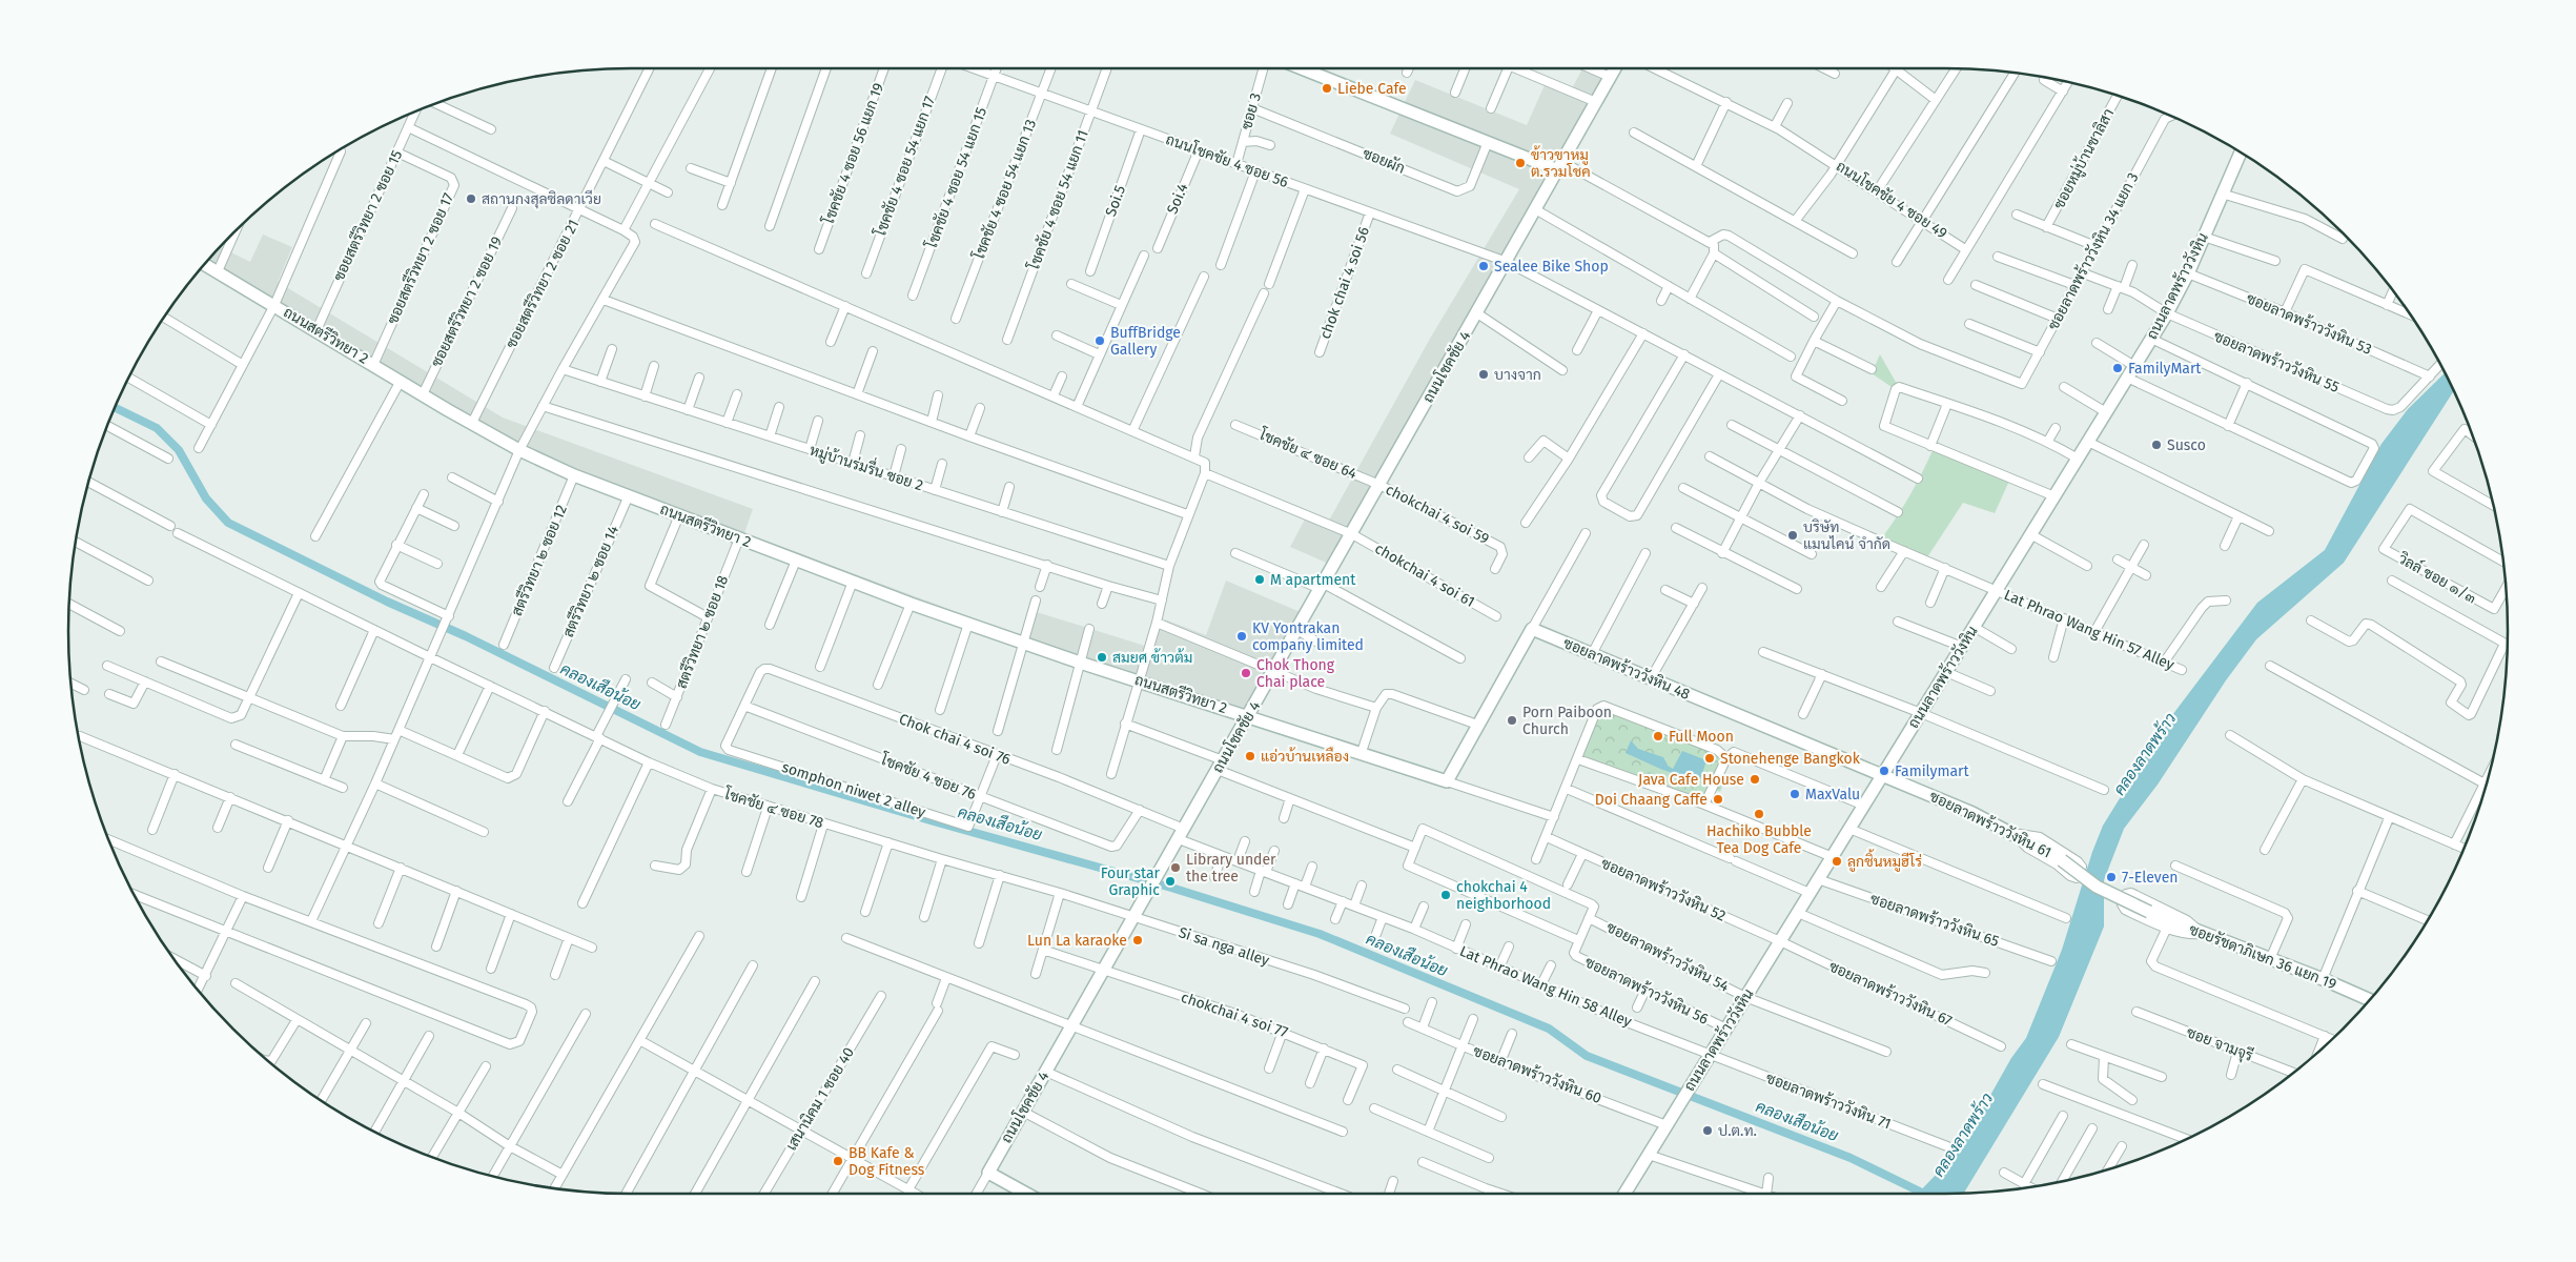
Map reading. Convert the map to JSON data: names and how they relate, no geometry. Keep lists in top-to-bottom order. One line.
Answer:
{"streets":{"street":["ซอย 3","โชคชัย 4 ซอย 56 แยก 19","ซอยหมู่บ้านชาลิสา","ถนนโชคชัย 4 ซอย 56","ซอยผัก","โชคชัย 4 ซอย 54 แยก 17","โชคชัย 4 ซอย 54 แยก 15","โชคชัย 4 ซอย 54 แยก 13","Soi.4","โชคชัย 4 ซอย 54 แยก 11","ถนนโชคชัย 4 ซอย 49","Soi.5","ซอยสตรีวิทยา 2 ซอย 15","ซอยลาดพร้าววังหิน 34 แยก 3","ซอยสตรีวิทยา 2 ซอย 17","chok chai 4 soi 56","ซอยสตรีวิทยา 2 ซอย 21","ถนนลาดพร้าววังหิน","ซอยสตรีวิทยา 2 ซอย 19","ซอยลาดพร้าววังหิน 53","ถนนสตรีวิทยา 2","ซอยลาดพร้าววังหิน 55","ถนนโชคชัย 4","โชคชัย ๔ ซอย 64","หมู่บ้านร่มรื่น ซอย 2","chokchai 4 soi 59","สตรีวิทยา ๒ ซอย 12","chokchai 4 soi 61","วิลล์ ซอย ๑/๓","สตรีวิทยา ๒ ซอย 14","Lat Phrao Wang Hin 57 Alley","สตรีวิทยา ๒ ซอย 18","ซอยลาดพร้าววังหิน 48","Chok chai 4 soi 76","โชคชัย 4 ซอย 76","somphon niwet 2 alley","โชคชัย ๔ ซอย 78","ซอยลาดพร้าววังหิน 61","ซอยลาดพร้าววังหิน 52","ซอยลาดพร้าววังหิน 65","Si sa nga alley","ซอยลาดพร้าววังหิน 54","ซอยรัชดาภิเษก 36 แยก 19","Lat Phrao Wang Hin 58 Alley","ซอยลาดพร้าววังหิน 56","ซอยลาดพร้าววังหิน 67","chokchai 4 soi 77","ซอย จามจุรี","ซอยลาดพร้าววังหิน 60","เสนานิคม 1 ซอย 40","ซอยลาดพร้าววังหิน 71"]},"crossings":[["ซอย 3","ถนนโชคชัย 4 ซอย 56"],["ซอย 3","ซอยผัก"],["ถนนโชคชัย 4 ซอย 56","โชคชัย 4 ซอย 54 แยก 15"],["ถนนโชคชัย 4 ซอย 56","โชคชัย 4 ซอย 54 แยก 13"],["ถนนโชคชัย 4 ซอย 56","Soi.4"],["ถนนโชคชัย 4 ซอย 56","โชคชัย 4 ซอย 54 แยก 11"],["ถนนโชคชัย 4 ซอย 56","Soi.5"],["ถนนโชคชัย 4 ซอย 56","chok chai 4 soi 56"],["ถนนโชคชัย 4 ซอย 56","ถนนโชคชัย 4"],["ซอยสตรีวิทยา 2 ซอย 15","ซอยสตรีวิทยา 2 ซอย 17"],["ซอยสตรีวิทยา 2 ซอย 15","ถนนสตรีวิทยา 2"],["ซอยลาดพร้าววังหิน 34 แยก 3","ซอยลาดพร้าววังหิน 55"],["ซอยสตรีวิทยา 2 ซอย 17","ถนนสตรีวิทยา 2"],["ซอยสตรีวิทยา 2 ซอย 21","ถนนสตรีวิทยา 2"],["ถนนลาดพร้าววังหิน","ซอยลาดพร้าววังหิน 53"],["ถนนลาดพร้าววังหิน","ซอยลาดพร้าววังหิน 55"],["ถนนลาดพร้าววังหิน","Lat Phrao Wang Hin 57 Alley"],["ถนนลาดพร้าววังหิน","ซอยลาดพร้าววังหิน 48"],["ถนนลาดพร้าววังหิน","ซอยลาดพร้าววังหิน 61"],["ถนนลาดพร้าววังหิน","ซอยลาดพร้าววังหิน 52"],["ถนนลาดพร้าววังหิน","ซอยลาดพร้าววังหิน 65"],["ถนนลาดพร้าววังหิน","ซอยลาดพร้าววังหิน 54"],["ถนนลาดพร้าววังหิน","Lat Phrao Wang Hin 58 Alley"],["ถนนลาดพร้าววังหิน","ซอยลาดพร้าววังหิน 56"],["ถนนลาดพร้าววังหิน","ซอยลาดพร้าววังหิน 67"],["ถนนลาดพร้าววังหิน","ซอยลาดพร้าววังหิน 60"],["ถนนลาดพร้าววังหิน","ซอยลาดพร้าววังหิน 71"],["ซอยสตรีวิทยา 2 ซอย 19","ถนนสตรีวิทยา 2"],["ซอยลาดพร้าววังหิน 53","ซอยลาดพร้าววังหิน 55"],["ถนนสตรีวิทยา 2","ถนนโชคชัย 4"],["ถนนสตรีวิทยา 2","สตรีวิทยา ๒ ซอย 12"],["ถนนสตรีวิทยา 2","สตรีวิทยา ๒ ซอย 14"],["ถนนสตรีวิทยา 2","สตรีวิทยา ๒ ซอย 18"],["ถนนโชคชัย 4","โชคชัย ๔ ซอย 64"],["ถนนโชคชัย 4","chokchai 4 soi 59"],["ถนนโชคชัย 4","chokchai 4 soi 61"],["ถนนโชคชัย 4","Chok chai 4 soi 76"],["ถนนโชคชัย 4","โชคชัย ๔ ซอย 78"],["ถนนโชคชัย 4","Si sa nga alley"],["ถนนโชคชัย 4","Lat Phrao Wang Hin 58 Alley"],["ถนนโชคชัย 4","chokchai 4 soi 77"],["โชคชัย ๔ ซอย 64","chokchai 4 soi 59"],["ซอยลาดพร้าววังหิน 48","ซอยลาดพร้าววังหิน 61"],["Chok chai 4 soi 76","โชคชัย 4 ซอย 76"],["Chok chai 4 soi 76","somphon niwet 2 alley"],["โชคชัย 4 ซอย 76","somphon niwet 2 alley"],["โชคชัย ๔ ซอย 78","Si sa nga alley"],["ซอยลาดพร้าววังหิน 61","ซอยรัชดาภิเษก 36 แยก 19"],["ซอยลาดพร้าววังหิน 52","ซอยลาดพร้าววังหิน 67"],["ซอยลาดพร้าววังหิน 54","ซอยลาดพร้าววังหิน 56"],["Lat Phrao Wang Hin 58 Alley","ซอยลาดพร้าววังหิน 71"]],"water":["คลองเสือน้อย","คลองลาดพร้าว"],"places":["Liebe Cafe","ข้าวขาหมู ต.รวมโชค","สถานกงสุลซิลดาเวีย","Sealee Bike Shop","BuffBridge Gallery","FamilyMart","บางจาก","Susco","บริษัท แมนไคน์ จำกัด","M apartment","KV Yontrakan company limited","สมยศ ข้าวต้ม","Chok Thong Chai place","Porn Paiboon Church","Full Moon","แอ่วบ้านเหลือง","Stonehenge Bangkok","Familymart","Java Cafe House","MaxValu","Doi Chaang Caffe","Hachiko Bubble Tea Dog Cafe","ลูกชิ้นหมูฮีโร่","Library under the tree","7-Eleven","Four star Graphic","chokchai 4 neighborhood","Lun La karaoke","ป.ต.ท.","BB Kafe & Dog Fitness"]}
